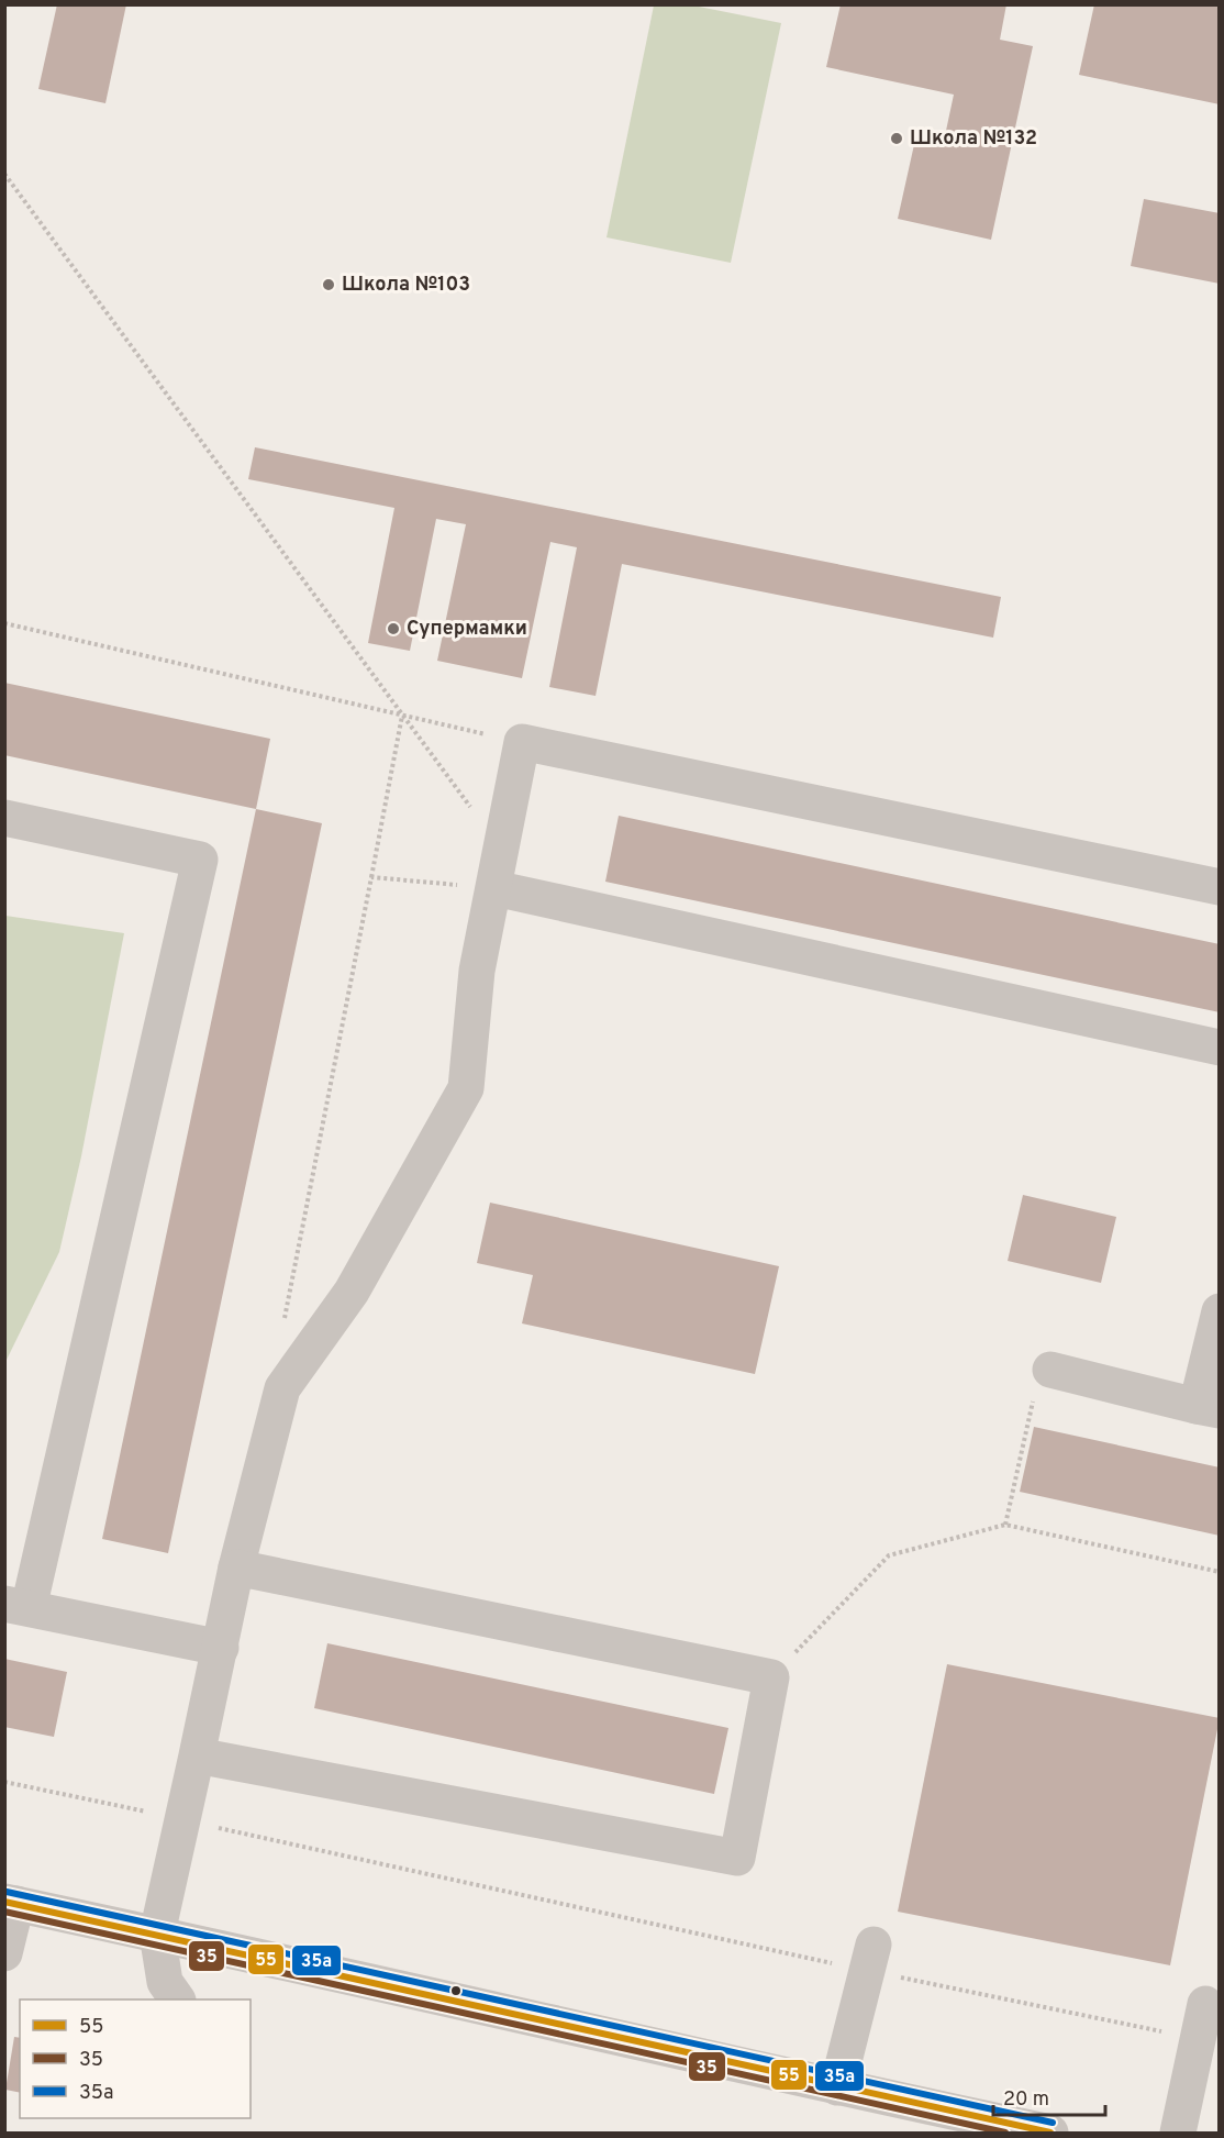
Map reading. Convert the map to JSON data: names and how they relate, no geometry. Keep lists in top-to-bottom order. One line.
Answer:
{"places":["Школа №132","Школа №103","Супермамки"],"lines":["transit line 35a","transit line 55","transit line 35"],"legend":["55","35","35a"],"scale_bar":"20 m"}
